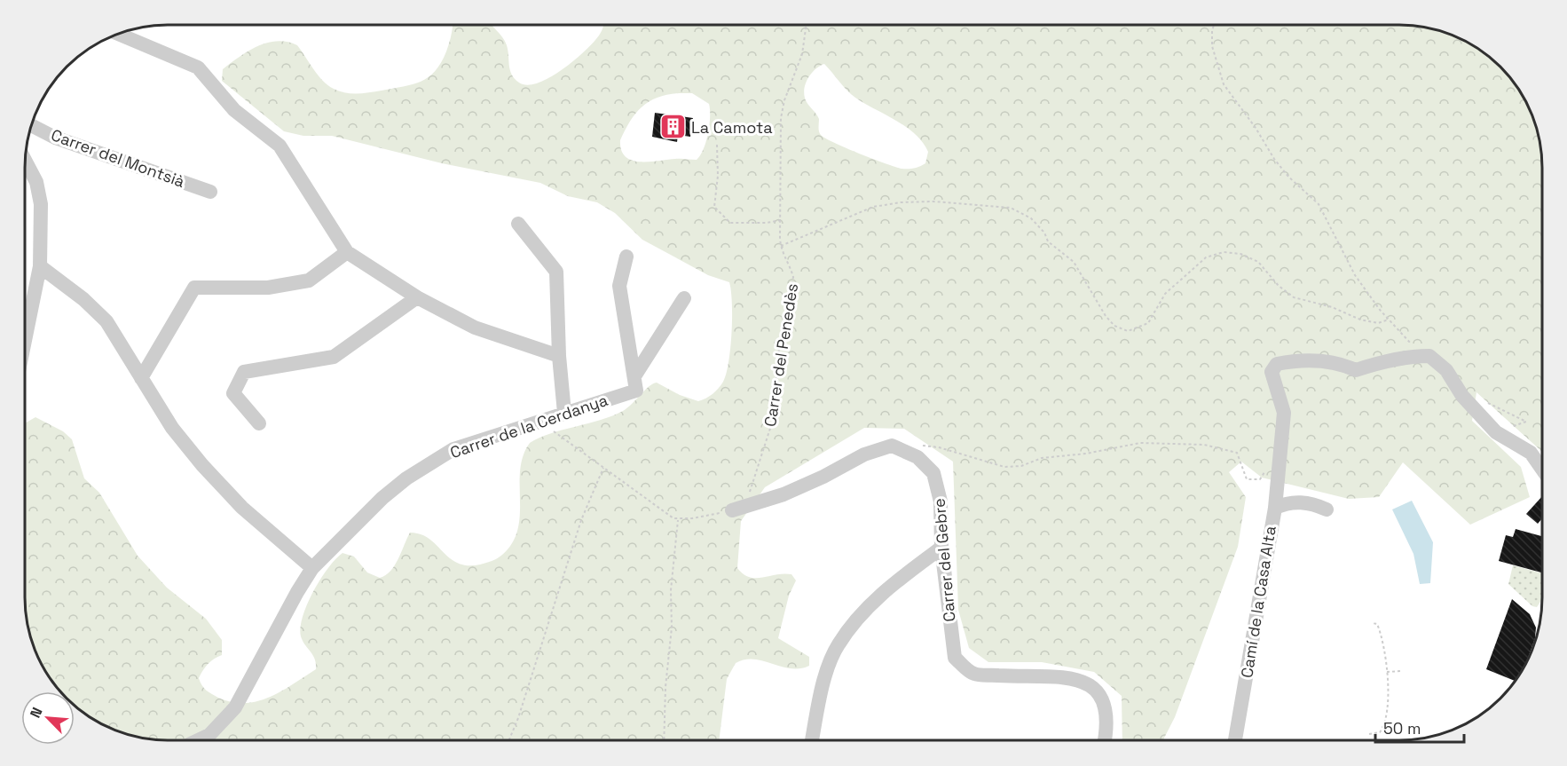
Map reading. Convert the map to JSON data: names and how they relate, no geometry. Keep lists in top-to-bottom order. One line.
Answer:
{"streets":{"street":["Carrer del Montsià","Carrer de la Cerdanya","Carrer del Gebre","Camí de la Casa Alta"],"path":["Carrer del Penedès"]},"places":{"building":["La Camota"]},"scale_bar":"50 m","north":"top left"}
